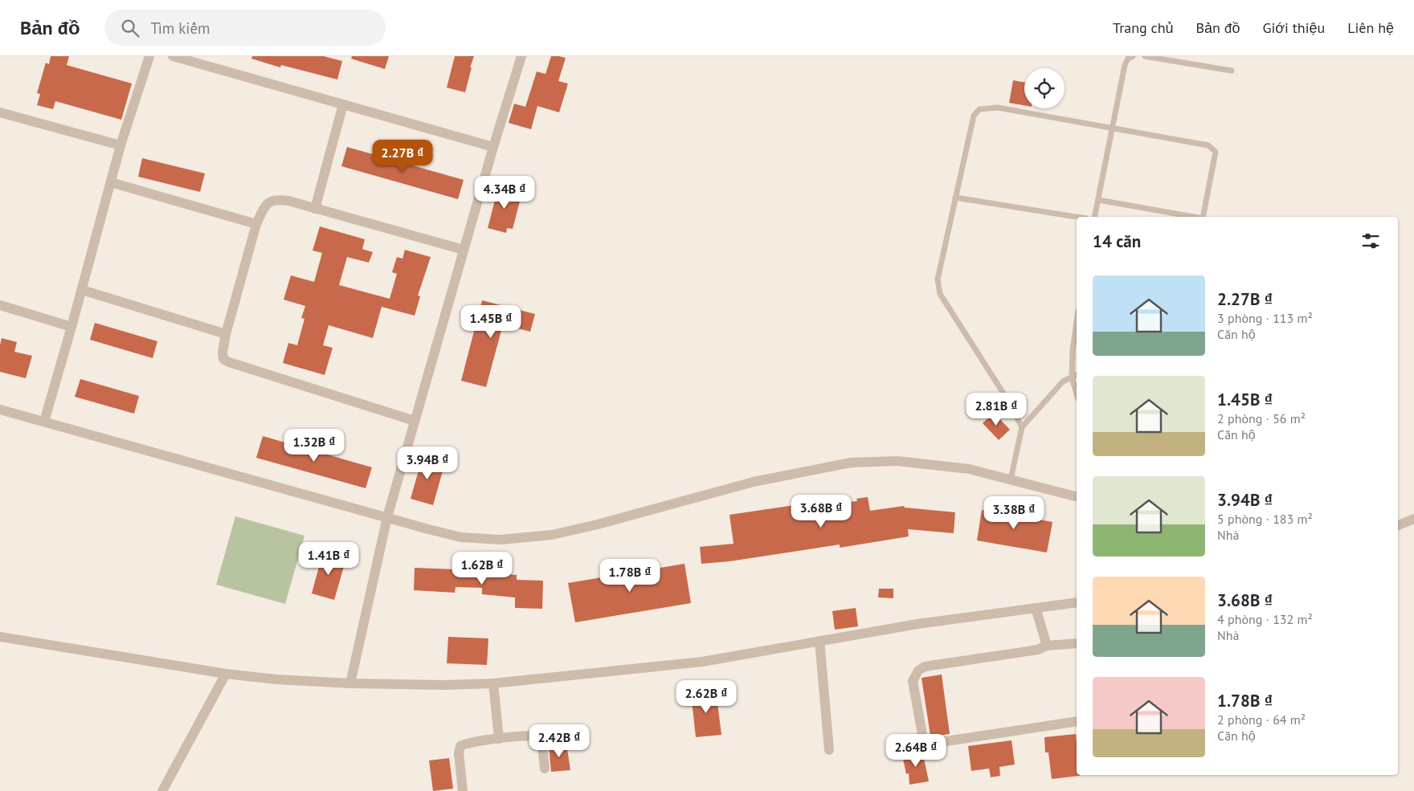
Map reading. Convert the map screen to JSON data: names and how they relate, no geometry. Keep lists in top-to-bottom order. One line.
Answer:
{"page":{"header":"Bản đồ","search":"Tìm kiếm","nav":["Trang chủ","Bản đồ","Giới thiệu","Liên hệ"],"price":["2.27B ₫","4.34B ₫","1.45B ₫","2.81B ₫","1.32B ₫","3.94B ₫","3.68B ₫","3.38B ₫","1.41B ₫","1.62B ₫","1.78B ₫","2.62B ₫","2.42B ₫","2.64B ₫"],"heading":"14 căn","list":[{"name":"2.27B ₫","note":"3 phòng · 113 m² · Căn hộ"},{"name":"1.45B ₫","note":"2 phòng · 56 m² · Căn hộ"},{"name":"3.94B ₫","note":"5 phòng · 183 m² · Nhà"},{"name":"3.68B ₫","note":"4 phòng · 132 m² · Nhà"},{"name":"1.78B ₫","note":"2 phòng · 64 m² · Căn hộ"}]}}
